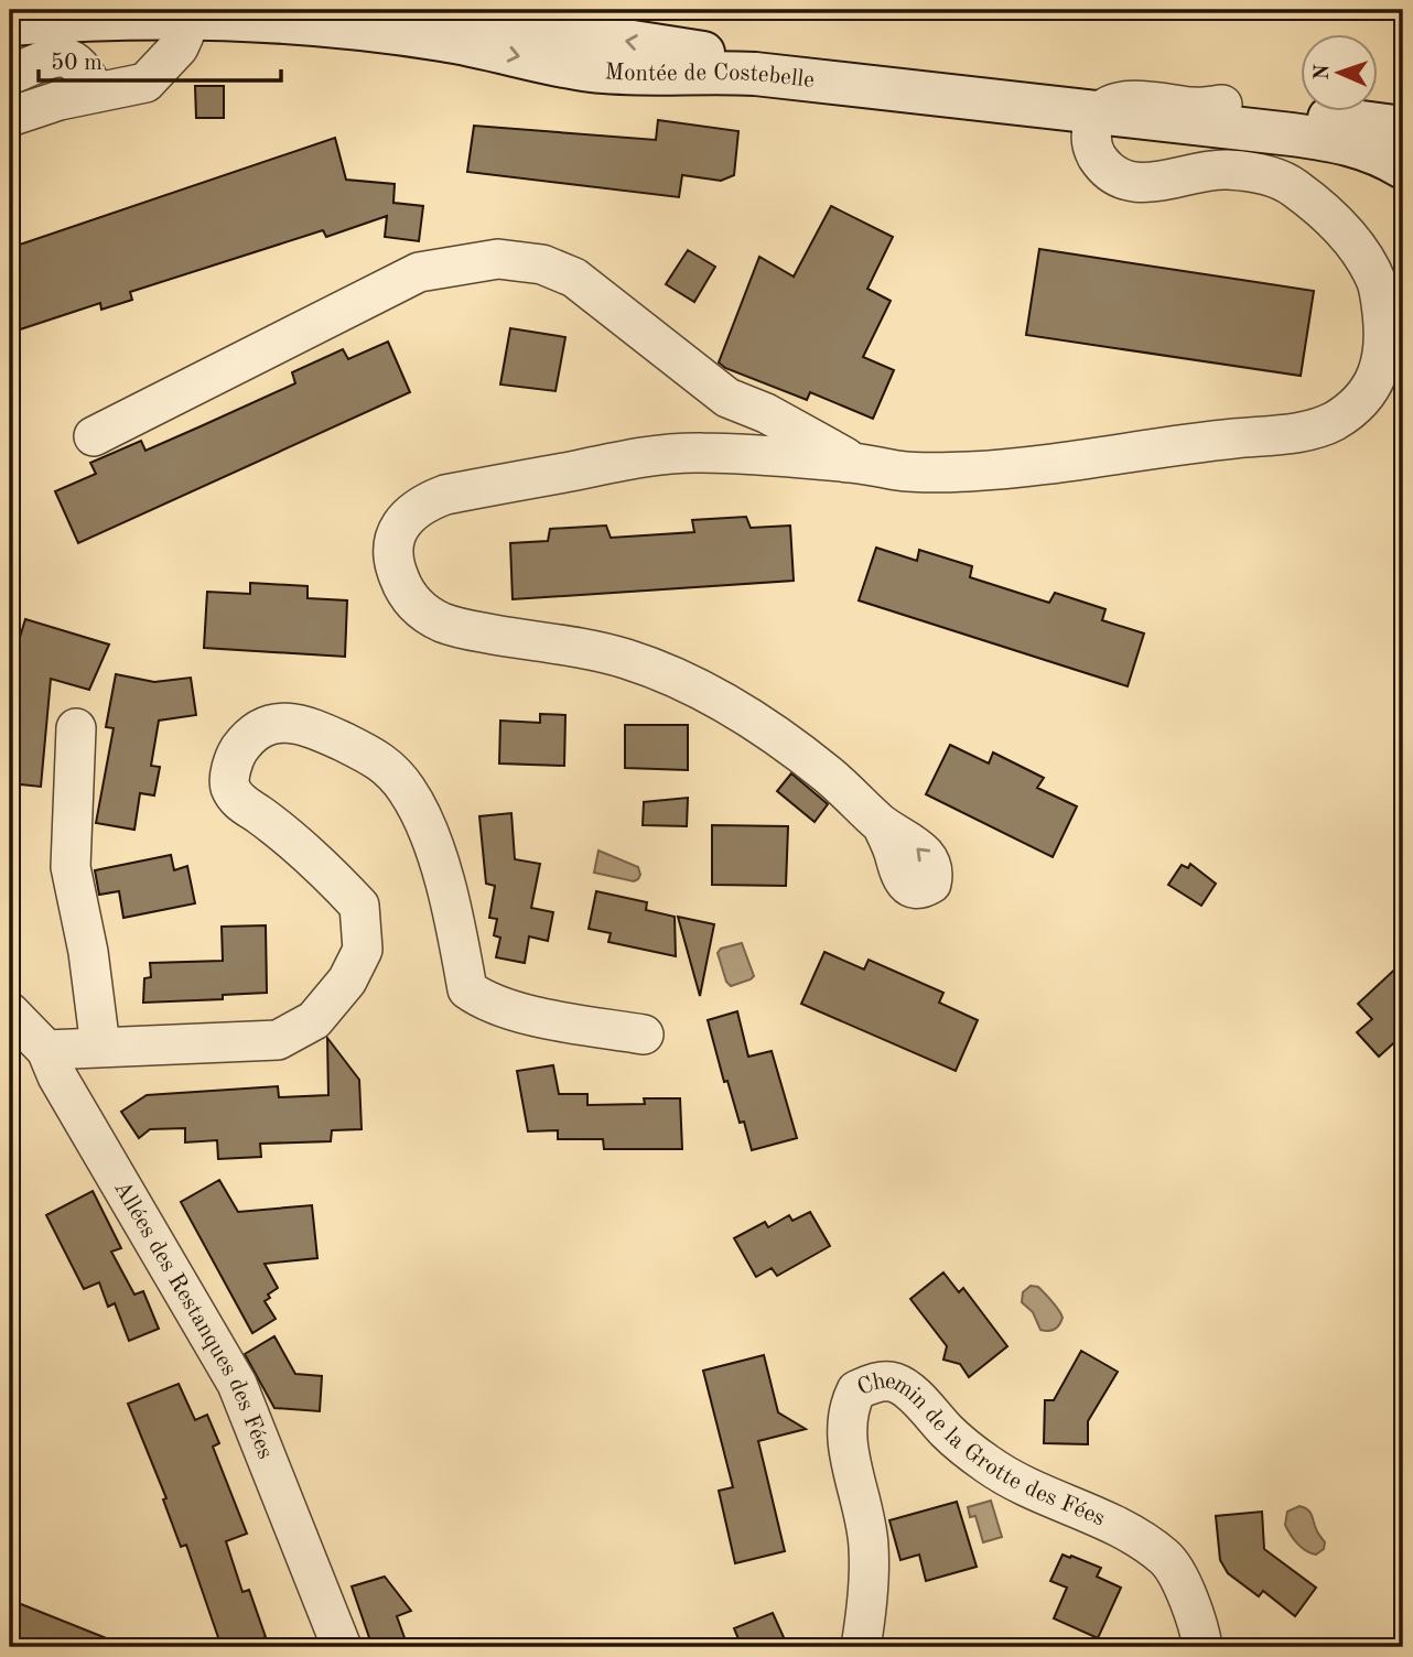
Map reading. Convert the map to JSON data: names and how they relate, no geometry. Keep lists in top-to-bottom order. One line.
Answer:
{"streets":{"main road":["Montée de Costebelle"],"street":["Allées des Restanques des Fées","Chemin de la Grotte des Fées"]},"scale_bar":"50 m","north":"left"}
